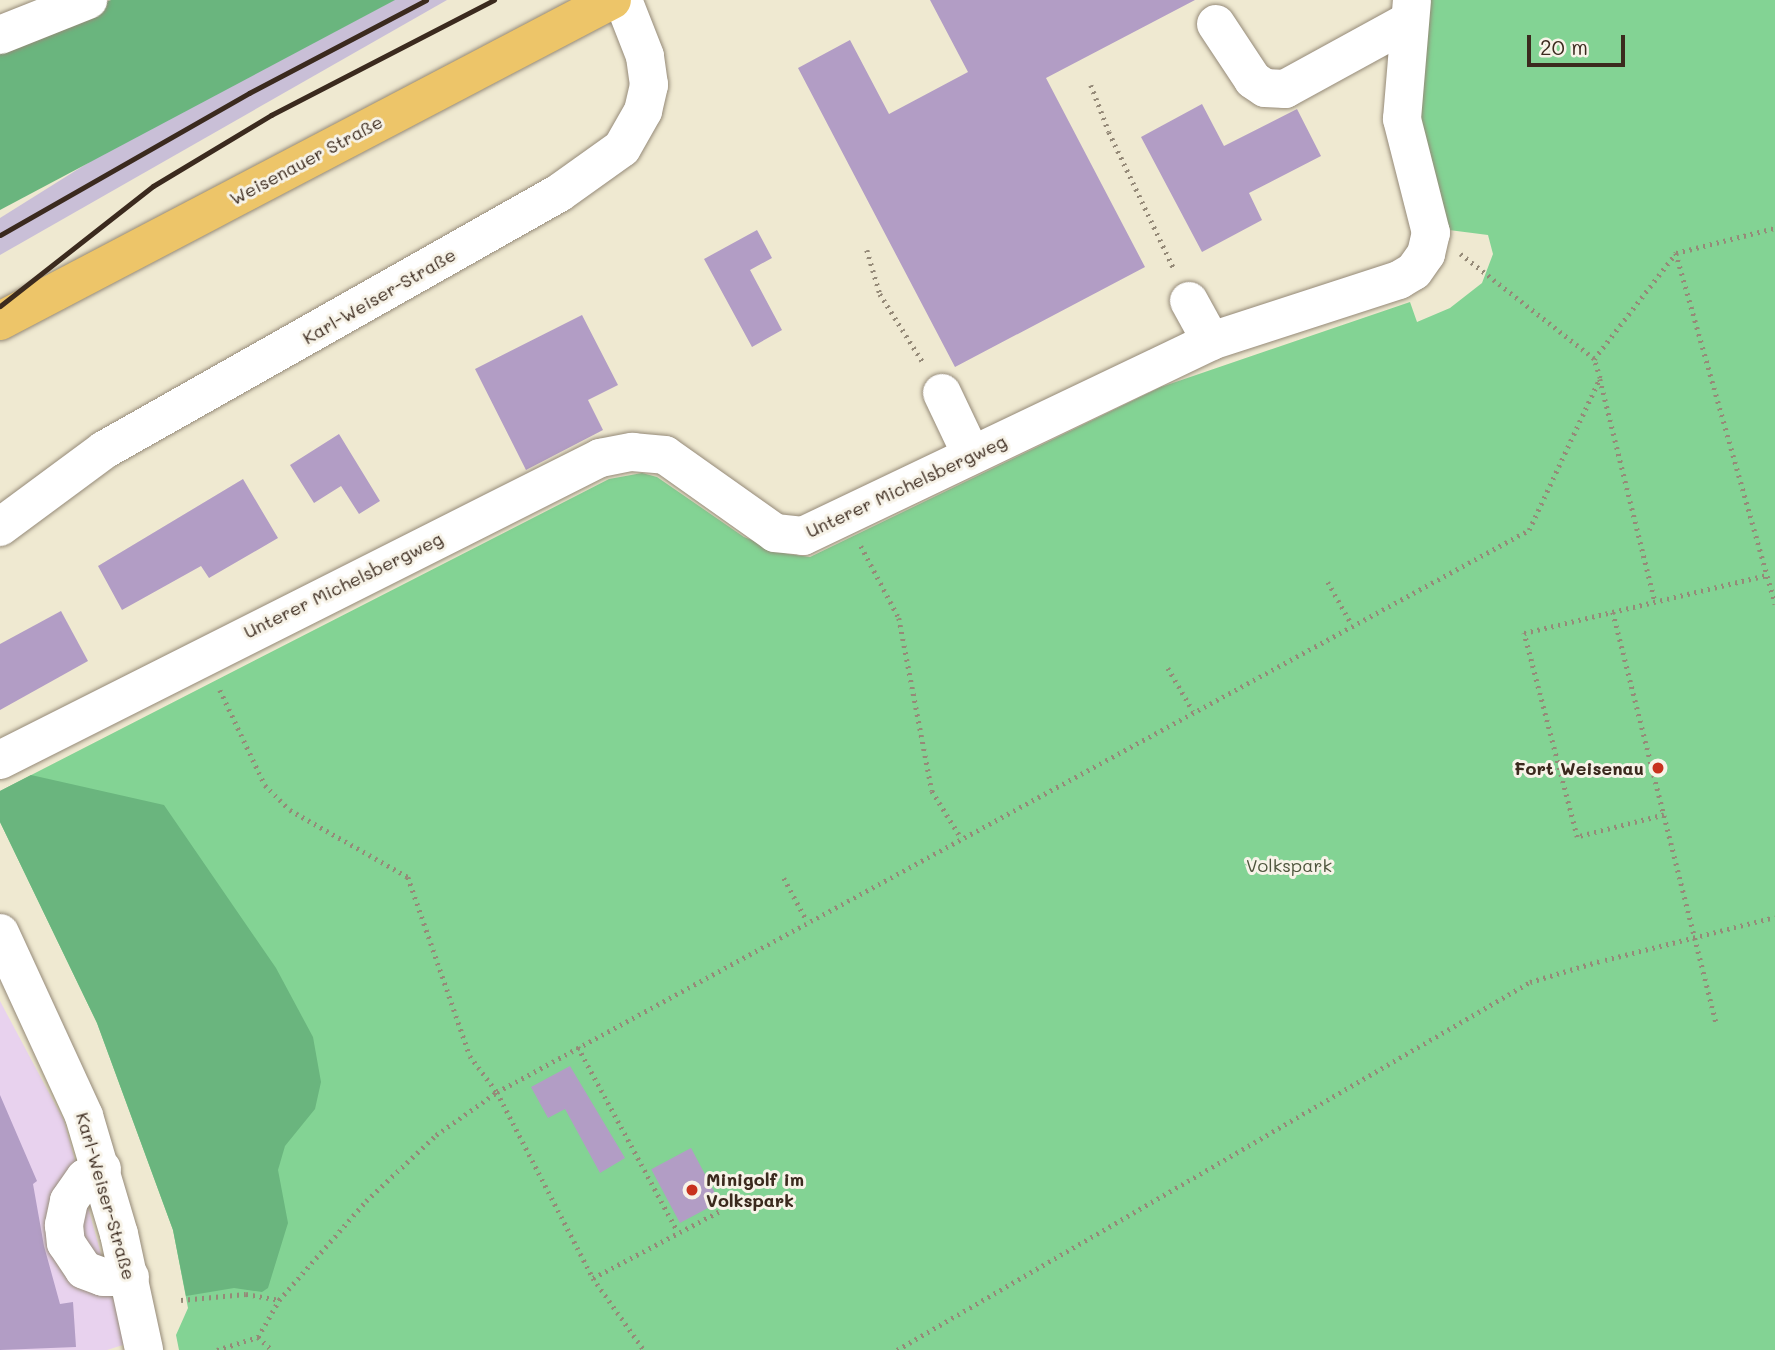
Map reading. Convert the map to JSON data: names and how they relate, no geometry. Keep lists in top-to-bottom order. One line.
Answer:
{"streets":{"main road":["Weisenauer Straße"],"street":["Karl-Weiser-Straße","Unterer Michelsbergweg"]},"parks":["Volkspark"],"places":["Fort Weisenau","Minigolf im Volkspark"],"scale_bar":"20 m"}
